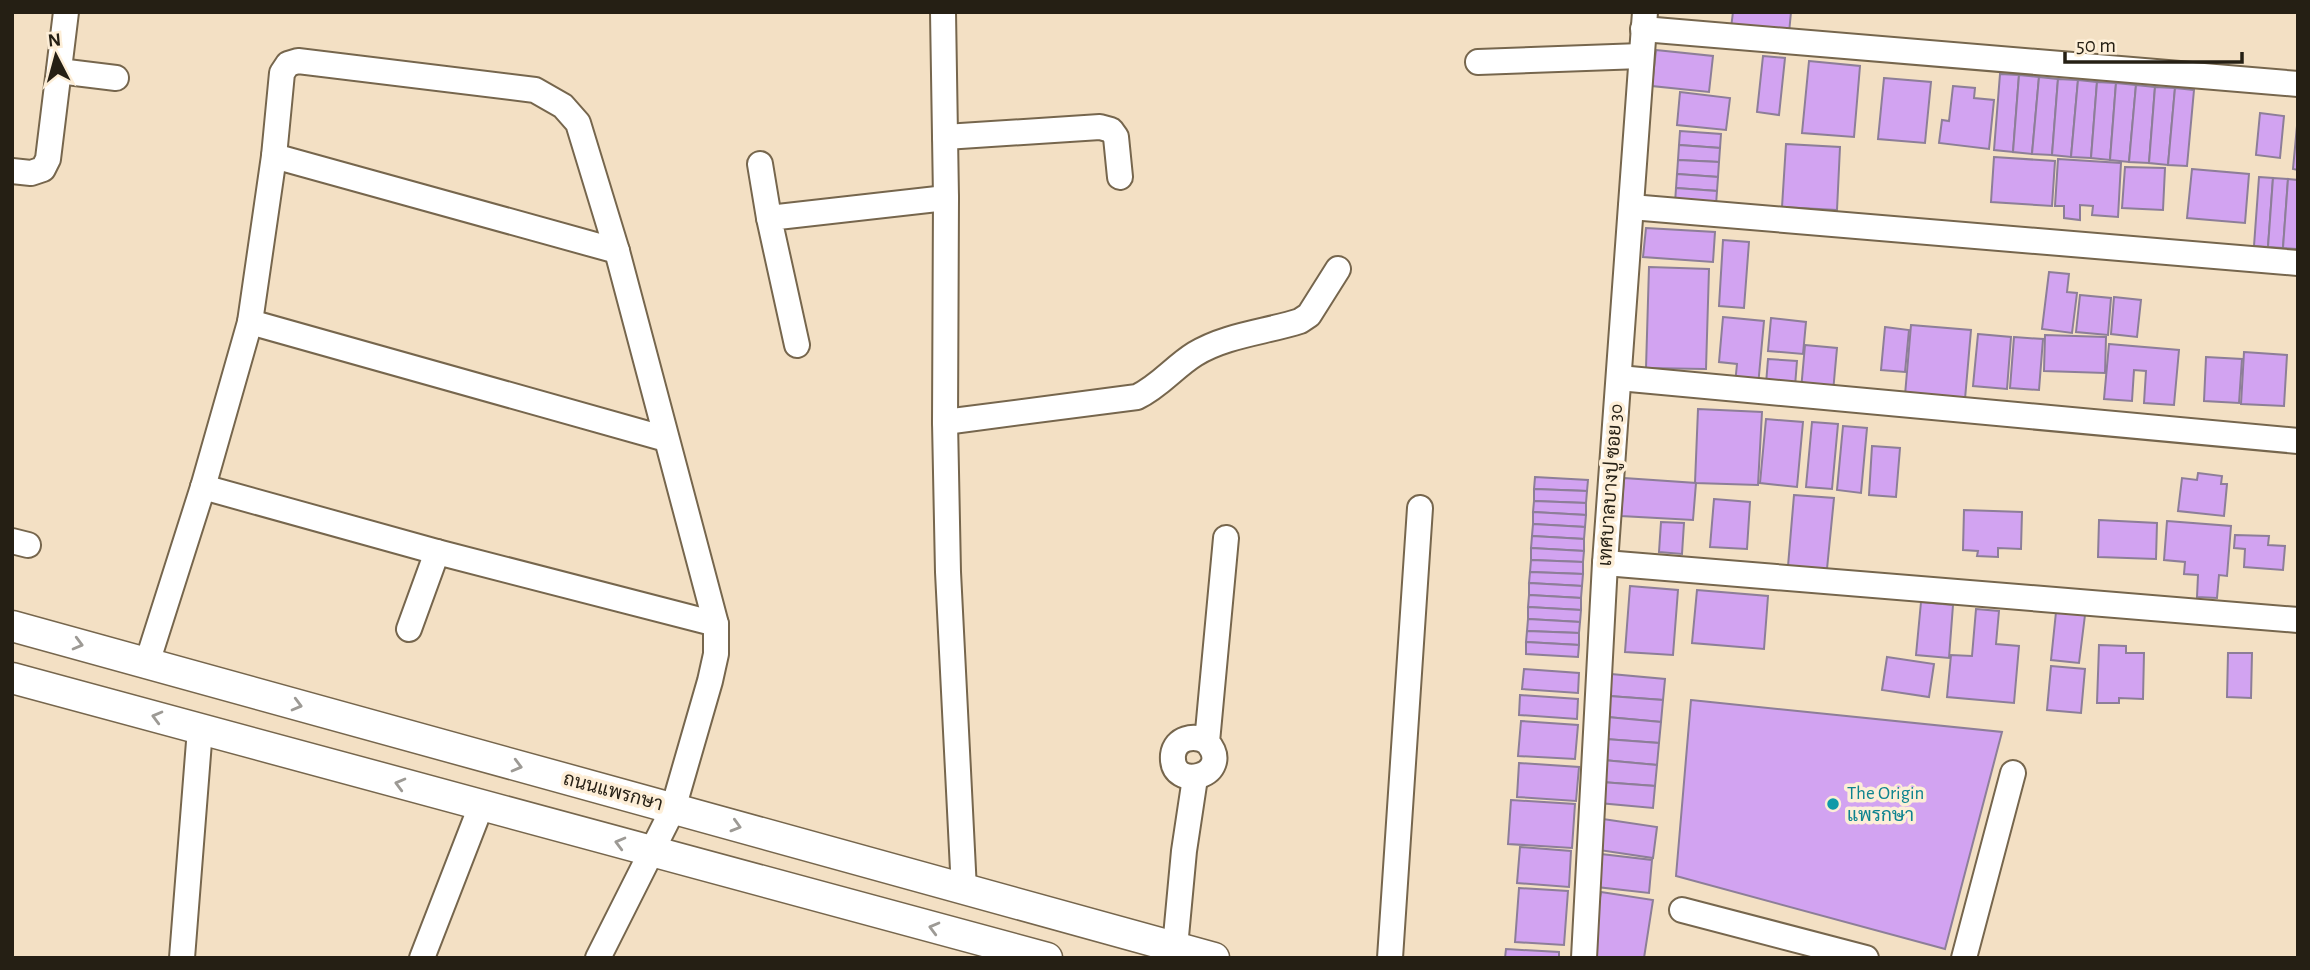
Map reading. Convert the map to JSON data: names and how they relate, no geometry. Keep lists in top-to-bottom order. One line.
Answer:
{"streets":{"main road":["ถนนแพรกษา"],"street":["เทศบาลบางปู ซอย 30"]},"places":["The Origin แพรกษา"],"scale_bar":"50 m","north":"top"}
